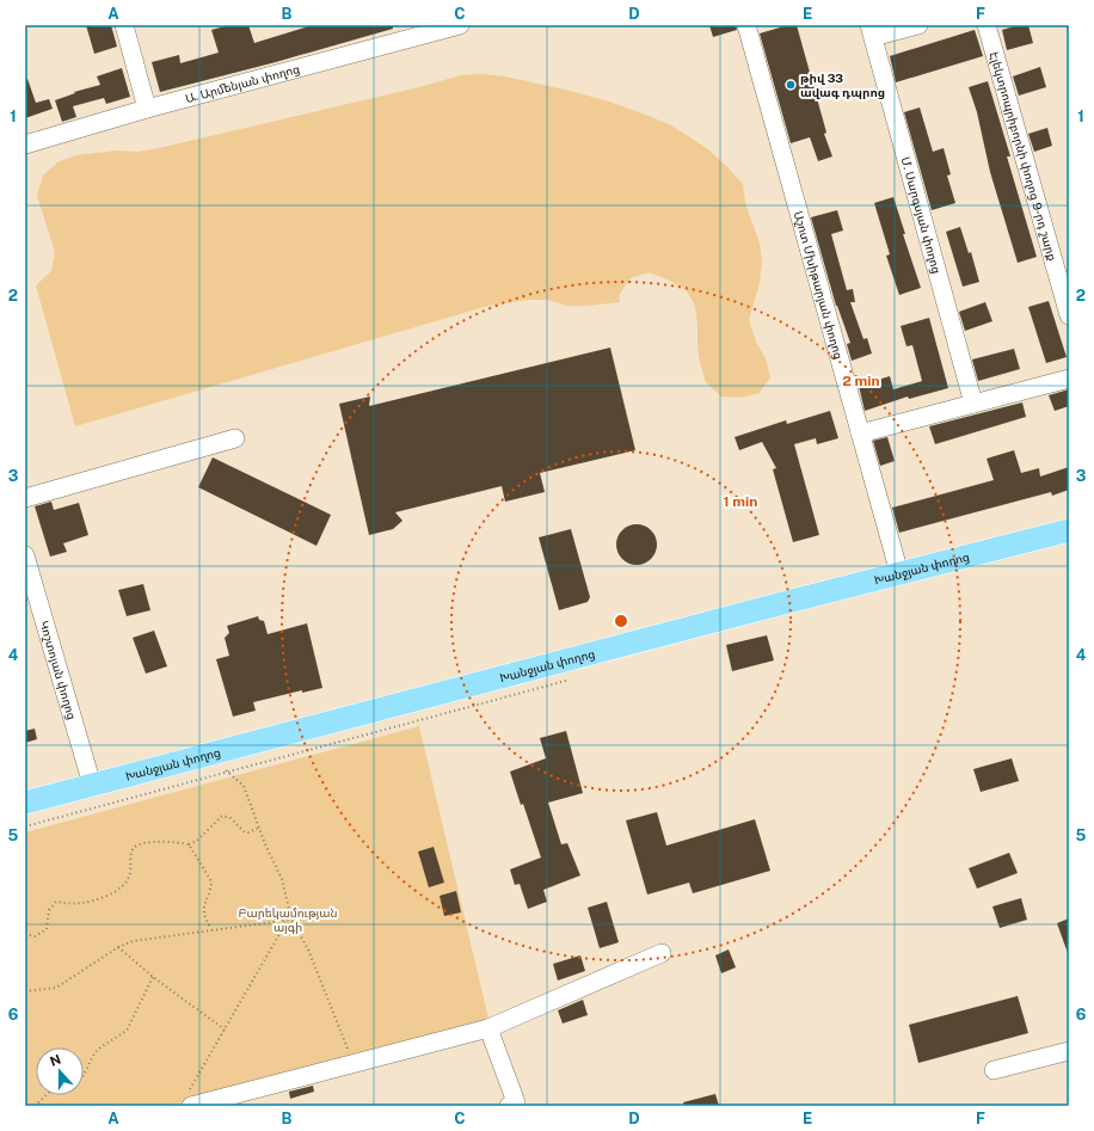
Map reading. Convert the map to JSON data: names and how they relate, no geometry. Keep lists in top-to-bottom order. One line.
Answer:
{"streets":{"main road":["Խանջյան փողոց"],"street":["Ա. Արմենյան փողոց","Էլեկտրոպրիբորնի փողոց 9-րդ շարք","Մ. Սարգսյան փողոց","Աշոտ Մխիթարյան փողոց","Կոշտոյան փողոց"]},"crossings":[["Աշոտ Մխիթարյան փողոց","Խանջյան փողոց"],["Խանջյան փողոց","Կոշտոյան փողոց"]],"parks":["Բարեկամության այգի"],"places":["թիվ 33 ավագ դպրոց"],"north":"top","grid":{"columns":["A","B","C","D","E","F"],"rows":["1","2","3","4","5","6"]},"rings":["2 min","1 min"]}
